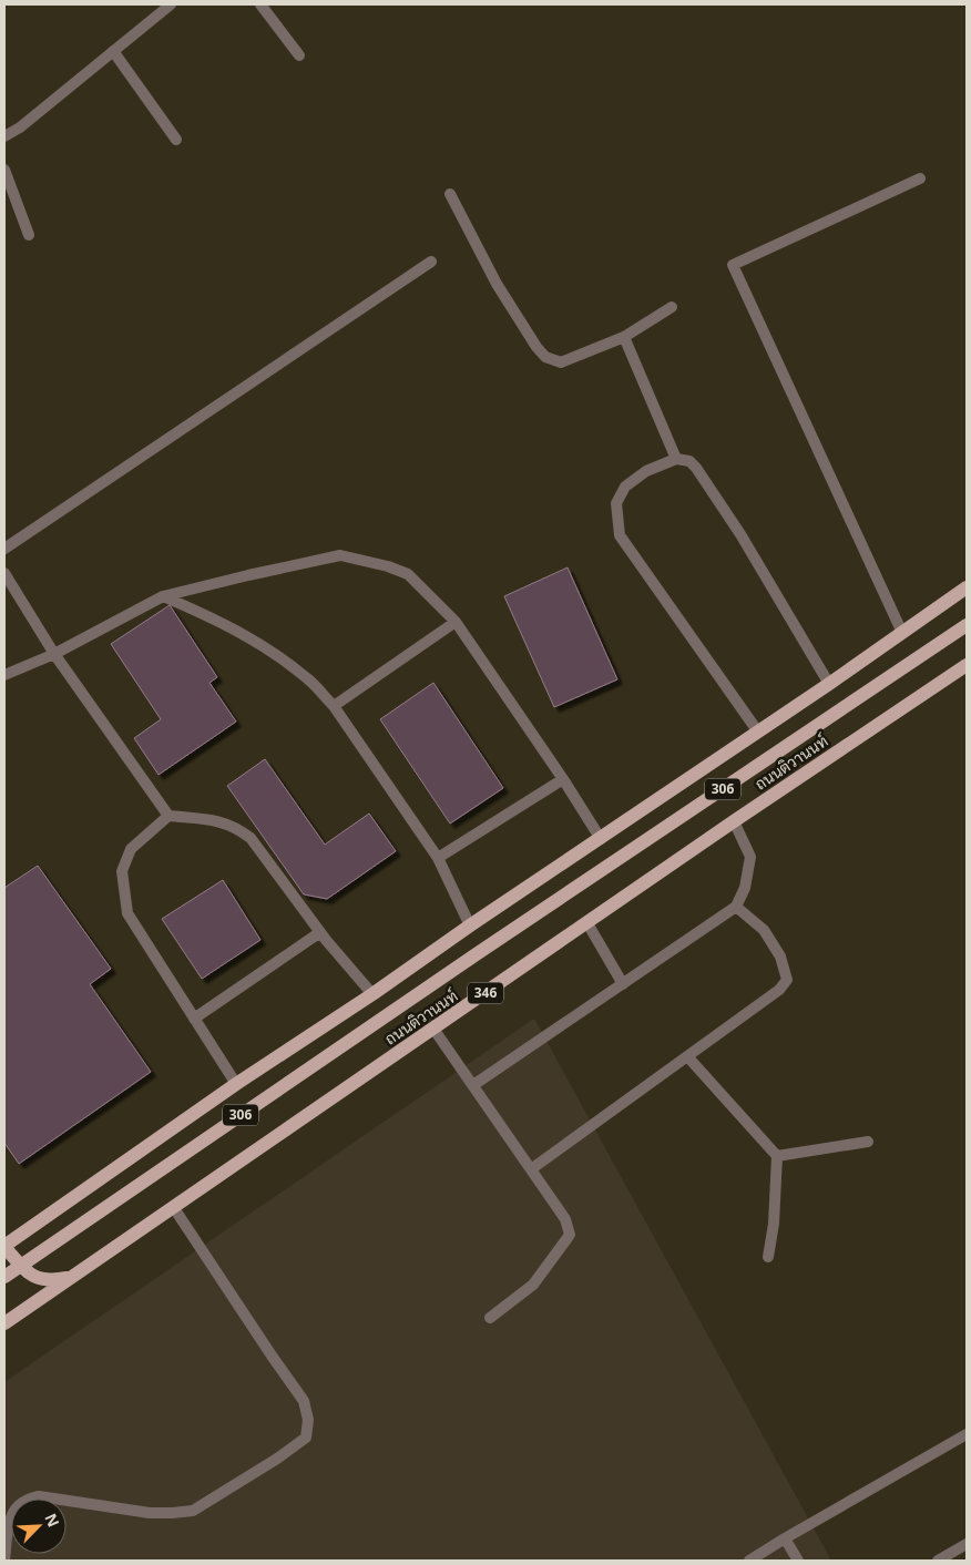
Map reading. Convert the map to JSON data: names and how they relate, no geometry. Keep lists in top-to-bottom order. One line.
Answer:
{"streets":{"main road":["ถนนติวานนท์","306","346"]},"north":"top right"}
